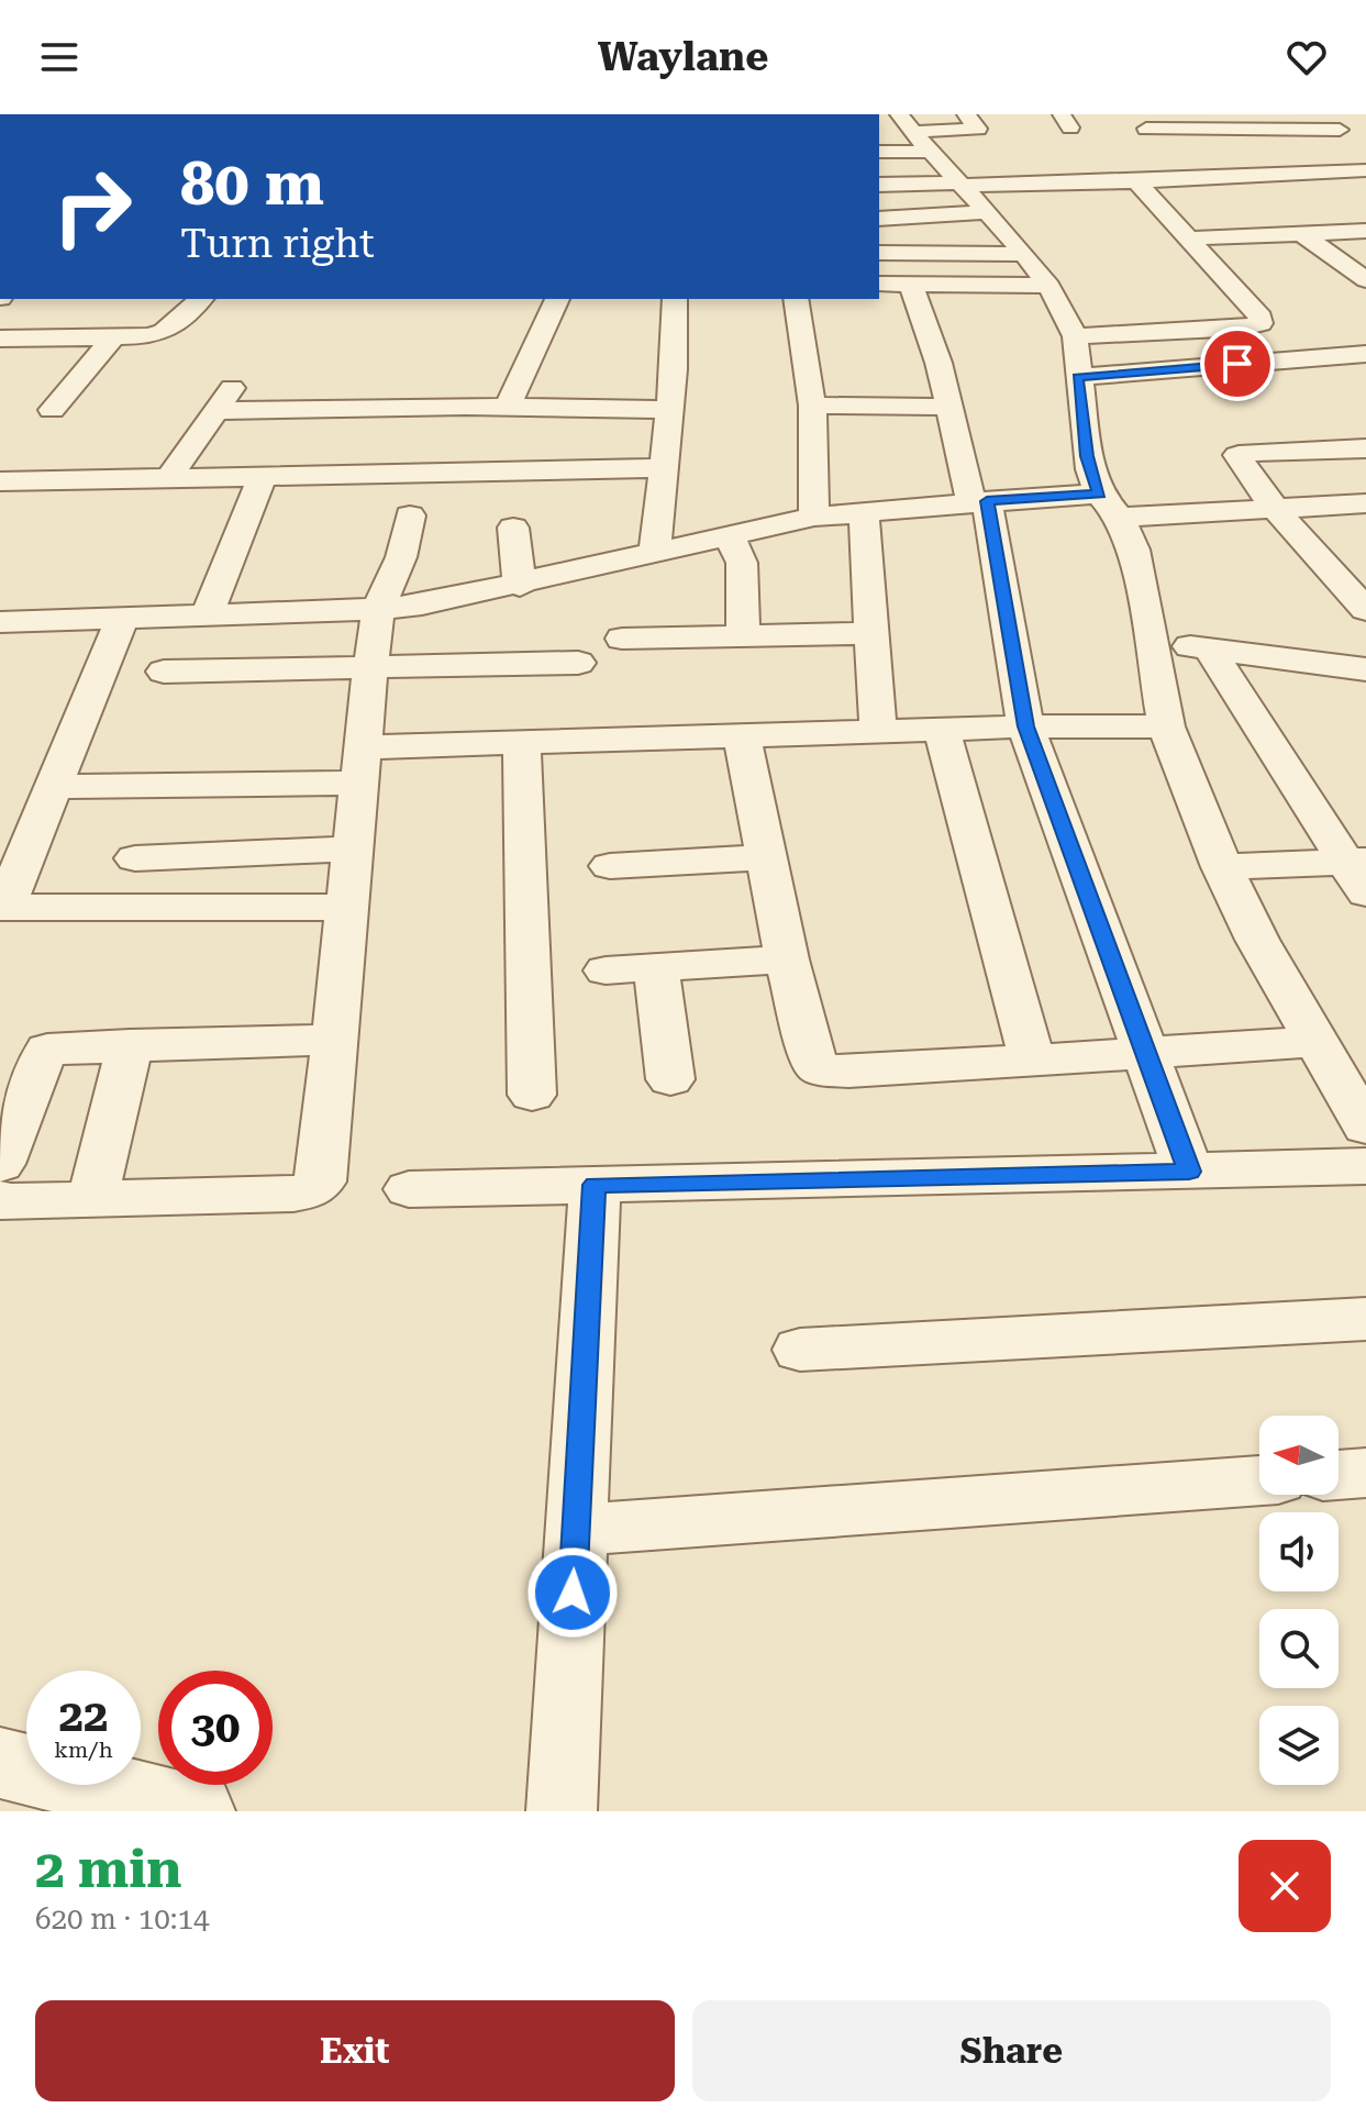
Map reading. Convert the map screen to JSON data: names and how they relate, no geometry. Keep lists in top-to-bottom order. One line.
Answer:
{"north":"left","page":{"header":"Waylane","turn":["80 m","Turn right"],"speed":"22 km/h","limit":"30","heading":["2 min","620 m · 10:14"],"buttons":["Exit","Share"]}}
